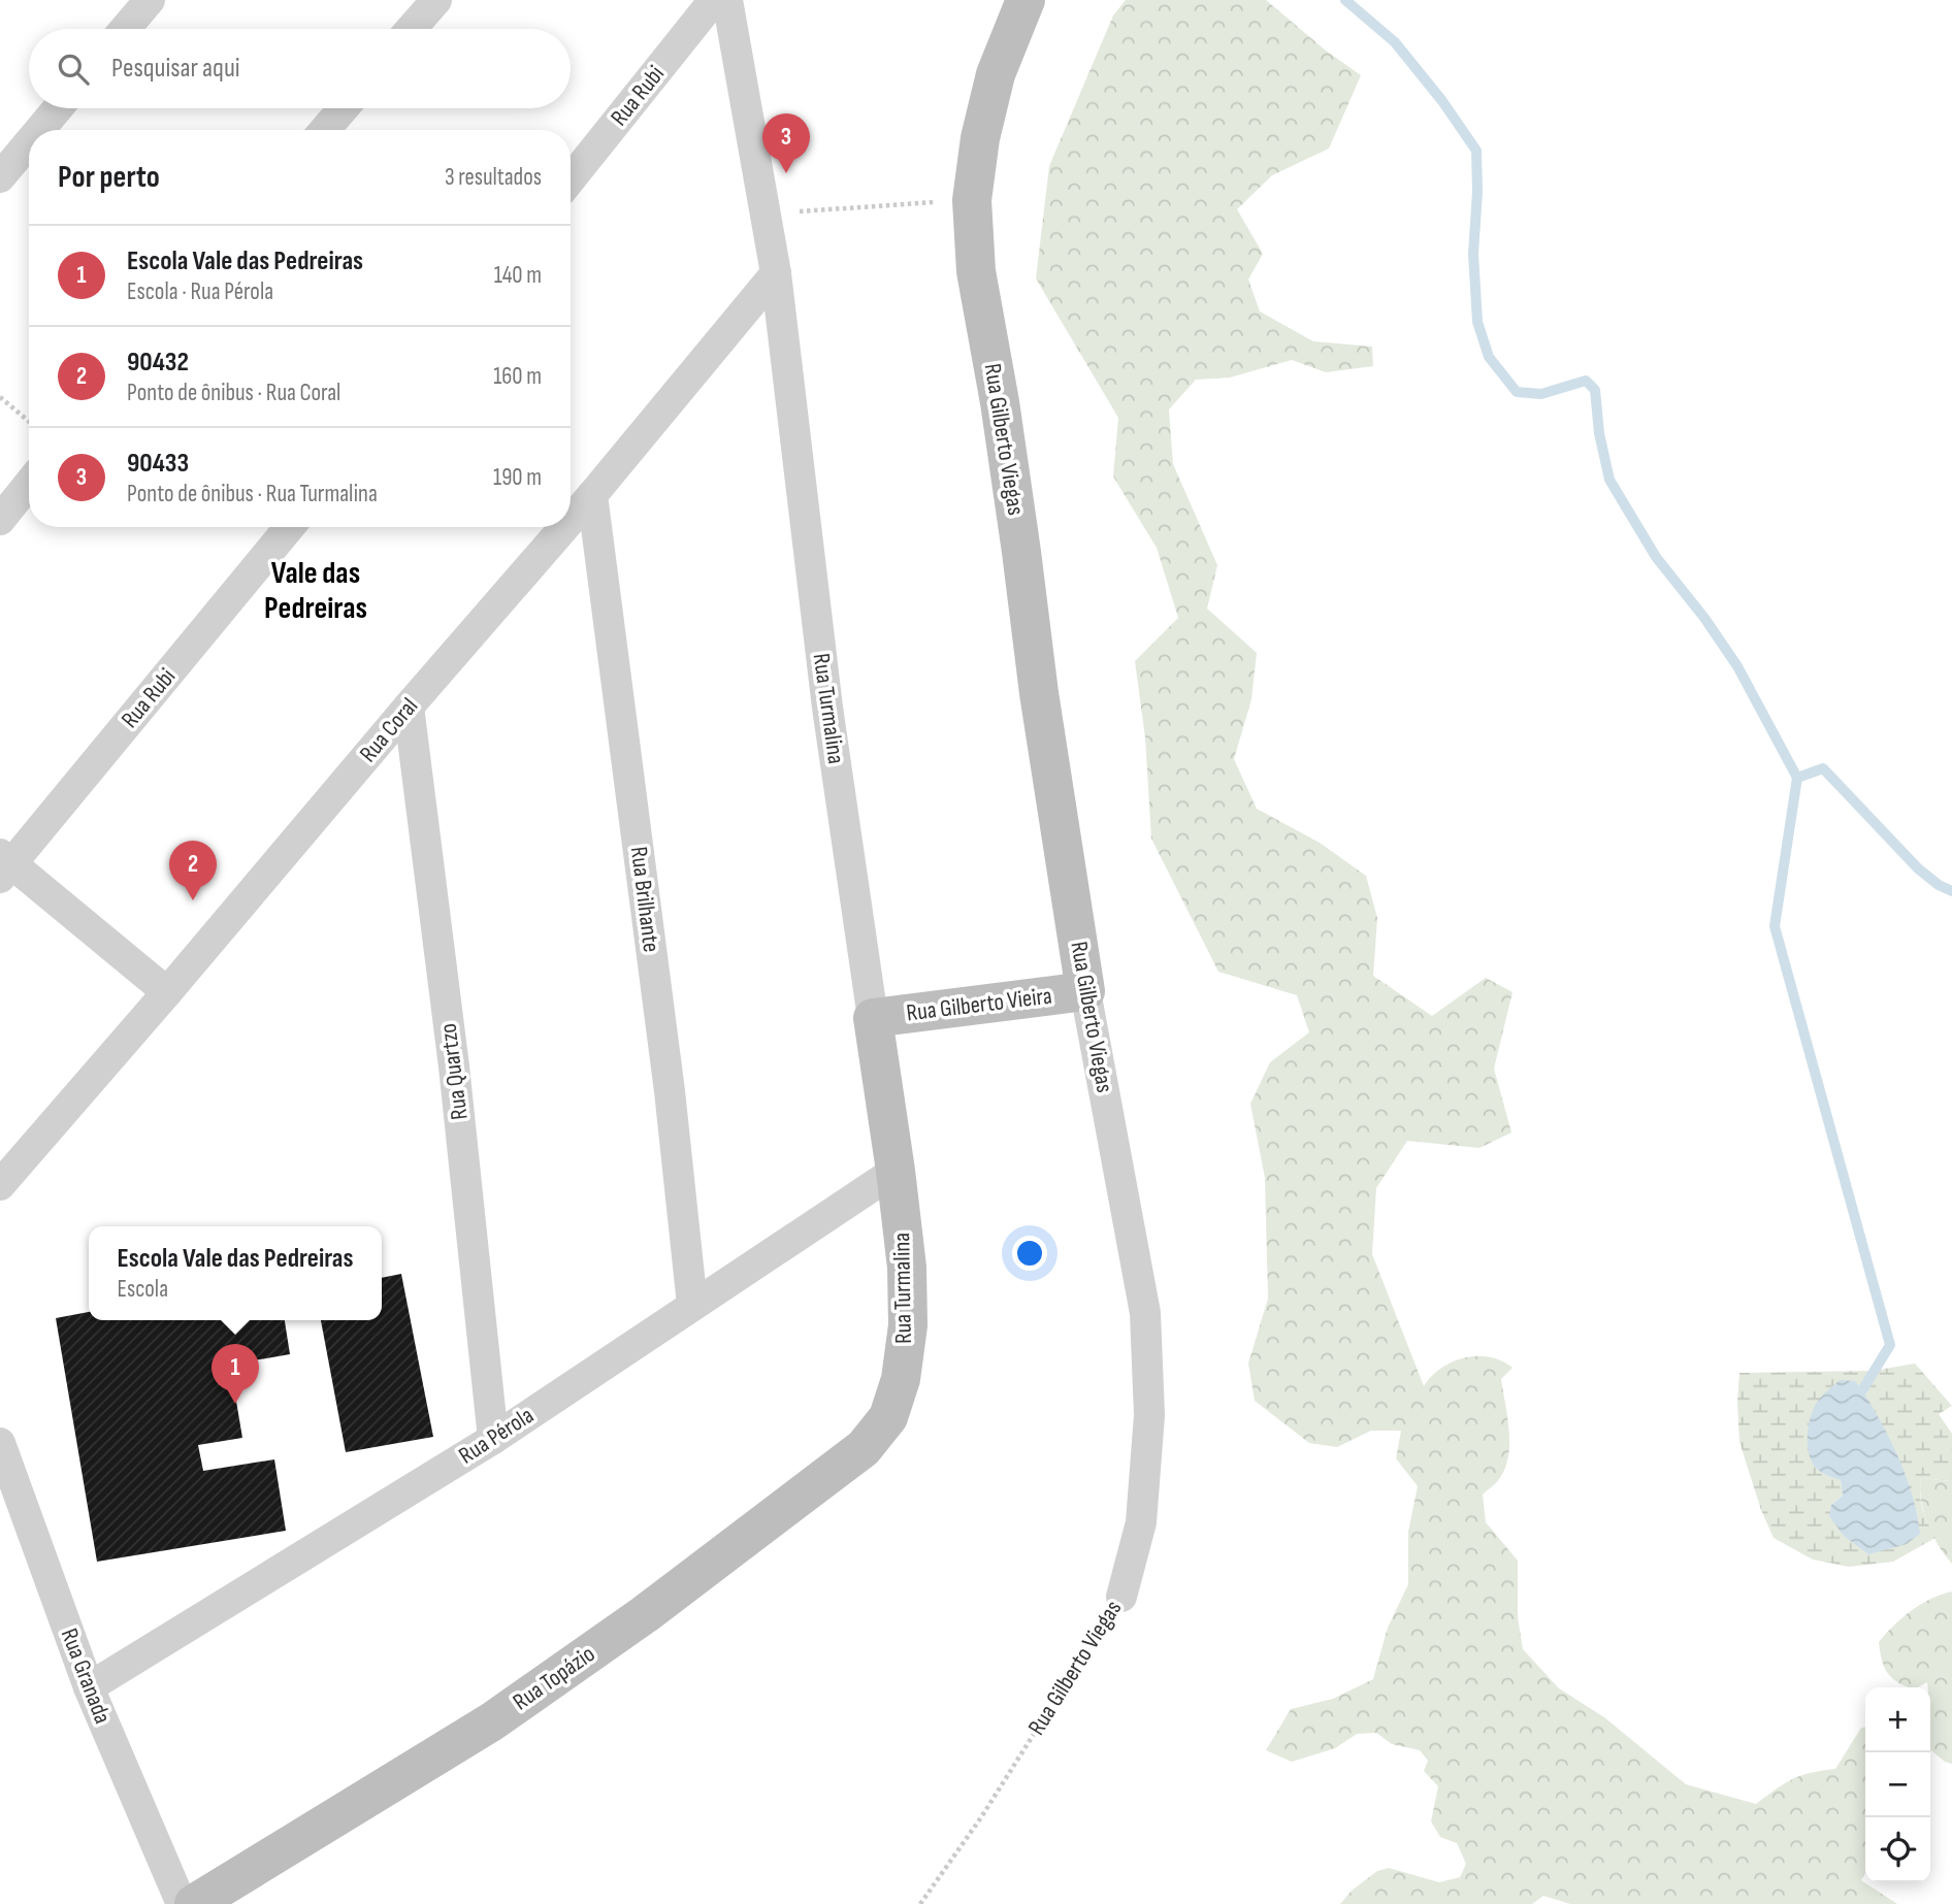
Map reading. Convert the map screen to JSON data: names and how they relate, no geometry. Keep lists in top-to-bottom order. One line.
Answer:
{"streets":{"street":["Rua Rubi","Rua Gilberto Viegas","Rua Turmalina","Rua Coral","Rua Brilhante","Rua Gilberto Vieira","Rua Quartzo","Rua Pérola","Rua Granada","Rua Topázio"]},"crossings":[["Rua Gilberto Viegas","Rua Gilberto Vieira"],["Rua Turmalina","Rua Coral"],["Rua Turmalina","Rua Gilberto Vieira"],["Rua Turmalina","Rua Pérola"],["Rua Turmalina","Rua Topázio"],["Rua Coral","Rua Brilhante"],["Rua Coral","Rua Quartzo"],["Rua Brilhante","Rua Pérola"],["Rua Quartzo","Rua Pérola"],["Rua Pérola","Rua Granada"]],"districts":["Vale das Pedreiras"],"page":{"search":"Pesquisar aqui","pins":["3","2","1"],"heading":["Por perto","3 resultados"],"list":[{"mark":"1","name":"Escola Vale das Pedreiras","note":"Escola · Rua Pérola","value":"140 m"},{"mark":"2","name":"90432","note":"Ponto de ônibus · Rua Coral","value":"160 m"},{"mark":"3","name":"90433","note":"Ponto de ônibus · Rua Turmalina","value":"190 m"}],"popup":["Escola Vale das Pedreiras","Escola"],"map_buttons":["+","−"]}}
